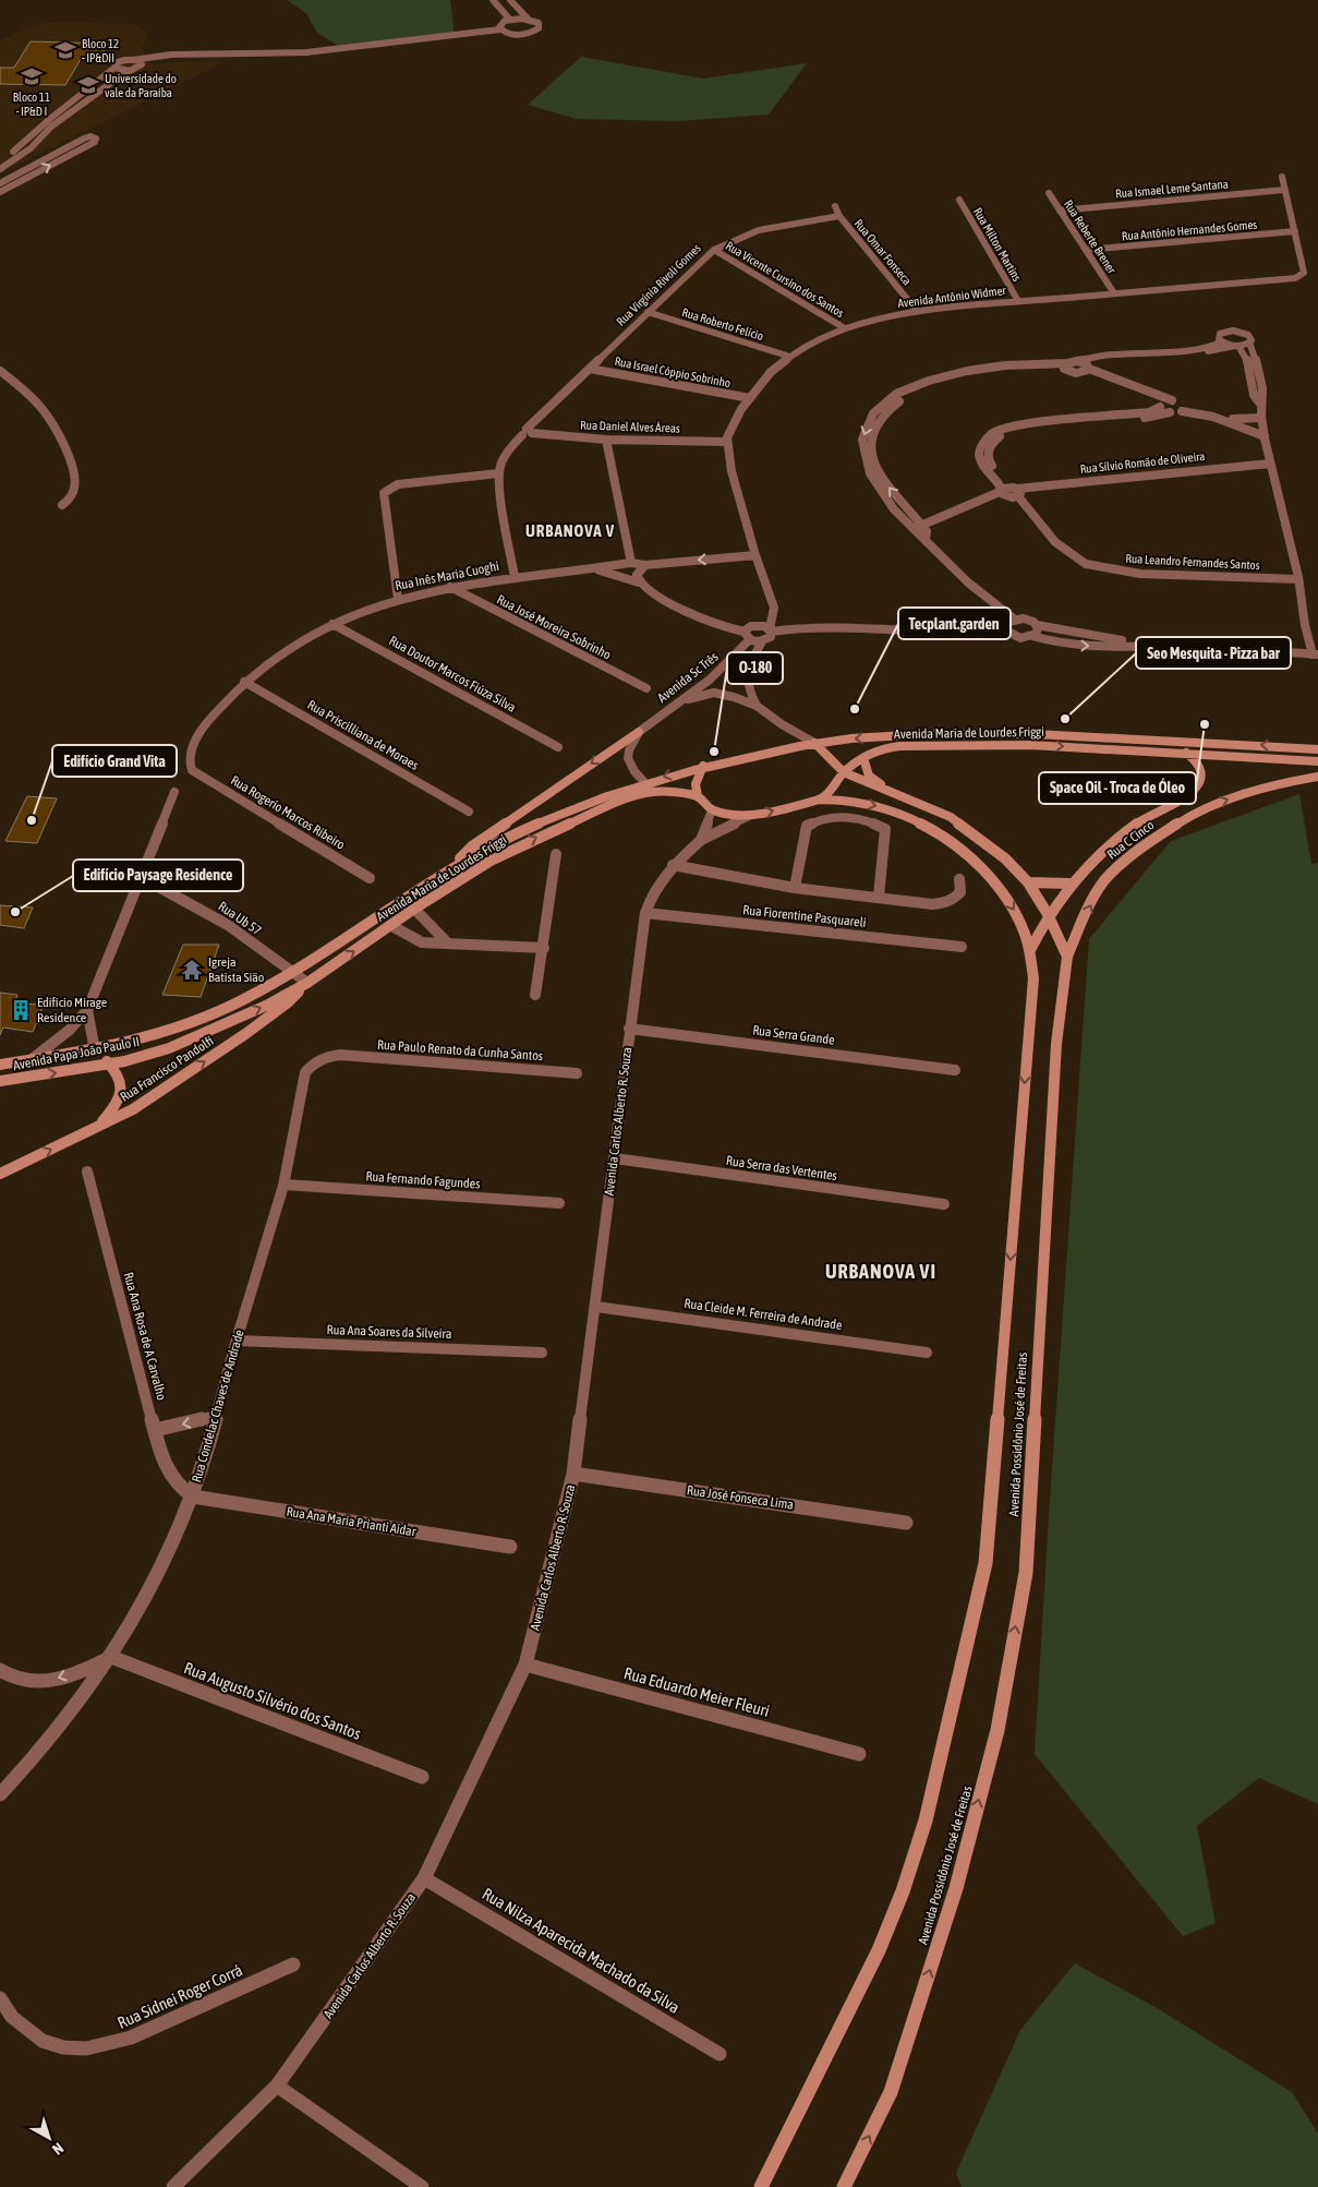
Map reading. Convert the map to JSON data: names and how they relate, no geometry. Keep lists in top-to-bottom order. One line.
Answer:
{"streets":{"street":["Rua Ismael Leme Santana","Rua Antônio Hernandes Gomes","Rua Reberte Brener","Rua Milton Martins","Rua Omar Fonseca","Rua Vicente Cursino dos Santos","Rua Virgínia Rivoli Gomes","Avenida Antônio Widmer","Rua Roberto Felício","Rua Israel Cóppio Sobrinho","Rua Daniel Alves Áreas","Rua Sílvio Romão de Oliveira","Rua Leandro Fernandes Santos","Rua Inês Maria Cuoghi","Rua José Moreira Sobrinho","Rua Doutor Marcos Fiúza Silva","Avenida Sc Três","Avenida Maria de Lourdes Friggi","Rua Priscilliana de Moraes","Rua Rogerio Marcos Ribeiro","Rua C Cinco","Rua Fiorentine Pasquareli","Rua Ub 57","Rua Serra Grande","Rua Paulo Renato da Cunha Santos","Avenida Papa João Paulo II","Rua Francisco Pandolfi","Avenida Carlos Alberto R. Souza","Rua Serra das Vertentes","Rua Fernando Fagundes","Rua Cleide M. Ferreira de Andrade","Rua Ana Soares da Silveira","Rua Ana Rosa de A Carvalho","Rua Condelac Chaves de Andrade","Avenida Possidônio José de Freitas","Rua José Fonseca Lima","Rua Ana Maria Prianti Aidar","Rua Eduardo Meier Fleuri","Rua Augusto Silvério dos Santos","Rua Nilza Aparecida Machado da Silva","Rua Sidnei Roger Corrá"]},"crossings":[["Rua Ismael Leme Santana","Rua Reberte Brener"],["Rua Ismael Leme Santana","Avenida Antônio Widmer"],["Rua Antônio Hernandes Gomes","Rua Reberte Brener"],["Rua Antônio Hernandes Gomes","Avenida Antônio Widmer"],["Rua Reberte Brener","Avenida Antônio Widmer"],["Rua Milton Martins","Avenida Antônio Widmer"],["Rua Omar Fonseca","Rua Virgínia Rivoli Gomes"],["Rua Omar Fonseca","Avenida Antônio Widmer"],["Rua Vicente Cursino dos Santos","Rua Virgínia Rivoli Gomes"],["Rua Vicente Cursino dos Santos","Avenida Antônio Widmer"],["Rua Virgínia Rivoli Gomes","Rua Roberto Felício"],["Rua Virgínia Rivoli Gomes","Rua Israel Cóppio Sobrinho"],["Rua Virgínia Rivoli Gomes","Rua Daniel Alves Áreas"],["Avenida Antônio Widmer","Rua Roberto Felício"],["Avenida Antônio Widmer","Rua Israel Cóppio Sobrinho"],["Avenida Antônio Widmer","Rua Daniel Alves Áreas"],["Rua Sílvio Romão de Oliveira","Rua Leandro Fernandes Santos"],["Rua Inês Maria Cuoghi","Rua José Moreira Sobrinho"],["Rua Inês Maria Cuoghi","Rua Doutor Marcos Fiúza Silva"],["Rua Inês Maria Cuoghi","Avenida Sc Três"],["Rua Inês Maria Cuoghi","Rua Priscilliana de Moraes"],["Rua Inês Maria Cuoghi","Rua Rogerio Marcos Ribeiro"],["Avenida Maria de Lourdes Friggi","Rua C Cinco"],["Avenida Maria de Lourdes Friggi","Rua Ub 57"],["Avenida Maria de Lourdes Friggi","Avenida Papa João Paulo II"],["Avenida Maria de Lourdes Friggi","Rua Francisco Pandolfi"],["Avenida Maria de Lourdes Friggi","Avenida Possidônio José de Freitas"],["Rua C Cinco","Avenida Possidônio José de Freitas"],["Rua Fiorentine Pasquareli","Avenida Carlos Alberto R. Souza"],["Rua Ub 57","Avenida Papa João Paulo II"],["Rua Ub 57","Rua Francisco Pandolfi"],["Rua Serra Grande","Avenida Carlos Alberto R. Souza"],["Rua Paulo Renato da Cunha Santos","Rua Condelac Chaves de Andrade"],["Avenida Papa João Paulo II","Rua Francisco Pandolfi"],["Avenida Carlos Alberto R. Souza","Rua Serra das Vertentes"],["Avenida Carlos Alberto R. Souza","Rua Cleide M. Ferreira de Andrade"],["Avenida Carlos Alberto R. Souza","Rua José Fonseca Lima"],["Avenida Carlos Alberto R. Souza","Rua Eduardo Meier Fleuri"],["Avenida Carlos Alberto R. Souza","Rua Nilza Aparecida Machado da Silva"],["Rua Fernando Fagundes","Rua Condelac Chaves de Andrade"],["Rua Ana Soares da Silveira","Rua Condelac Chaves de Andrade"],["Rua Ana Rosa de A Carvalho","Rua Condelac Chaves de Andrade"],["Rua Ana Rosa de A Carvalho","Rua Ana Maria Prianti Aidar"],["Rua Condelac Chaves de Andrade","Rua Ana Maria Prianti Aidar"],["Rua Condelac Chaves de Andrade","Rua Augusto Silvério dos Santos"]],"one_way":["Rua C Cinco","Rua Francisco Pandolfi"],"districts":["URBANOVA V","URBANOVA VI"],"places":{"school or university":["Bloco 12 - IP&DII","Bloco 11 - IP&D I","Universidade do vale da Paraíba"],"other":["Tecplant.garden","Seo Mesquita - Pizza bar","Space Oil - Troca de Óleo","O-180","Edifício Grand Vita","Edifício Paysage Residence"],"temple":["Igreja Batista Sião"],"building":["Edifício Mirage Residence"]},"north":"bottom right"}
